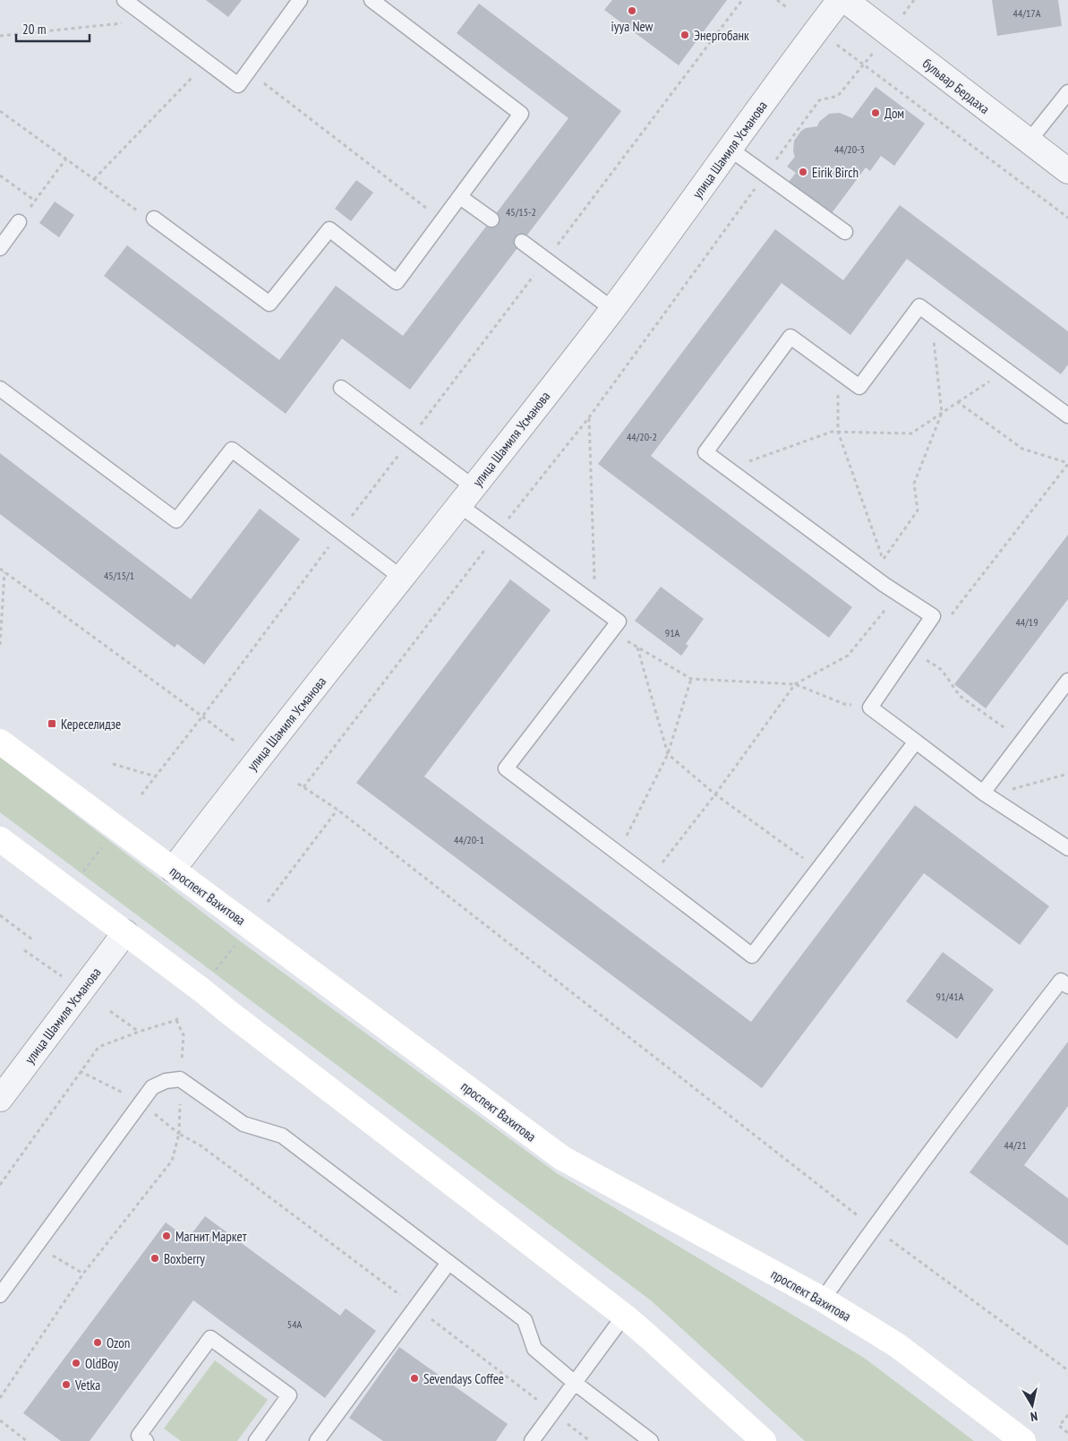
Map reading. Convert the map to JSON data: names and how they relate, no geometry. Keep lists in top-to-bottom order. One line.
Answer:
{"streets":{"main road":["проспект Вахитова"],"street":["бульвар Бердаха","улица Шамиля Усманова"]},"crossings":[["улица Шамиля Усманова","проспект Вахитова"]],"places":{"other":["iyya New","Энергобанк","Дом","Eirik Birch","Магнит Маркет","Boxberry","Ozon","OldBoy","Sevendays Coffee","Vetka"],"transit":["Кереселидзе"]},"house_numbers":["44/17А","44/20-3","45/15-2","44/20-2","45/15/1","44/19","91А","44/20-1","91/41А","44/21","54А"],"scale_bar":"20 m","north":"bottom"}
